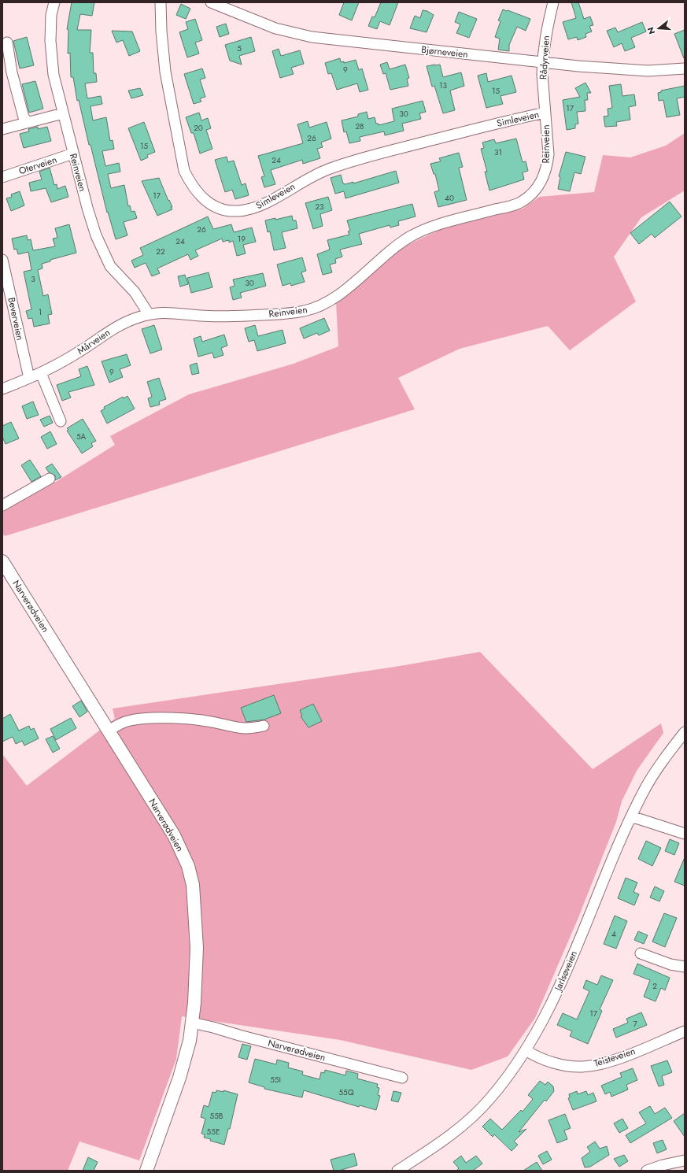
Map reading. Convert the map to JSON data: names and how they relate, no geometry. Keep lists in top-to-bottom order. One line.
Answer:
{"streets":{"main road":["Narverødveien"],"street":["Bjørneveien","Rådyrveien","Simleveien","Reinveien","Oterveien","Beverveien","Mårveien","Jarlsøveien","Teisteveien"]},"crossings":[["Bjørneveien","Rådyrveien"],["Rådyrveien","Simleveien"],["Rådyrveien","Reinveien"],["Simleveien","Reinveien"],["Reinveien","Oterveien"],["Reinveien","Mårveien"],["Beverveien","Mårveien"],["Jarlsøveien","Teisteveien"]],"house_numbers":["5","9","13","15","17","30","28","20","26","15","31","24","17","40","23","26","19","24","22","3","30","1","9","5A","4","2","17","7","55I","55Q","55B","55E"],"north":"left"}
